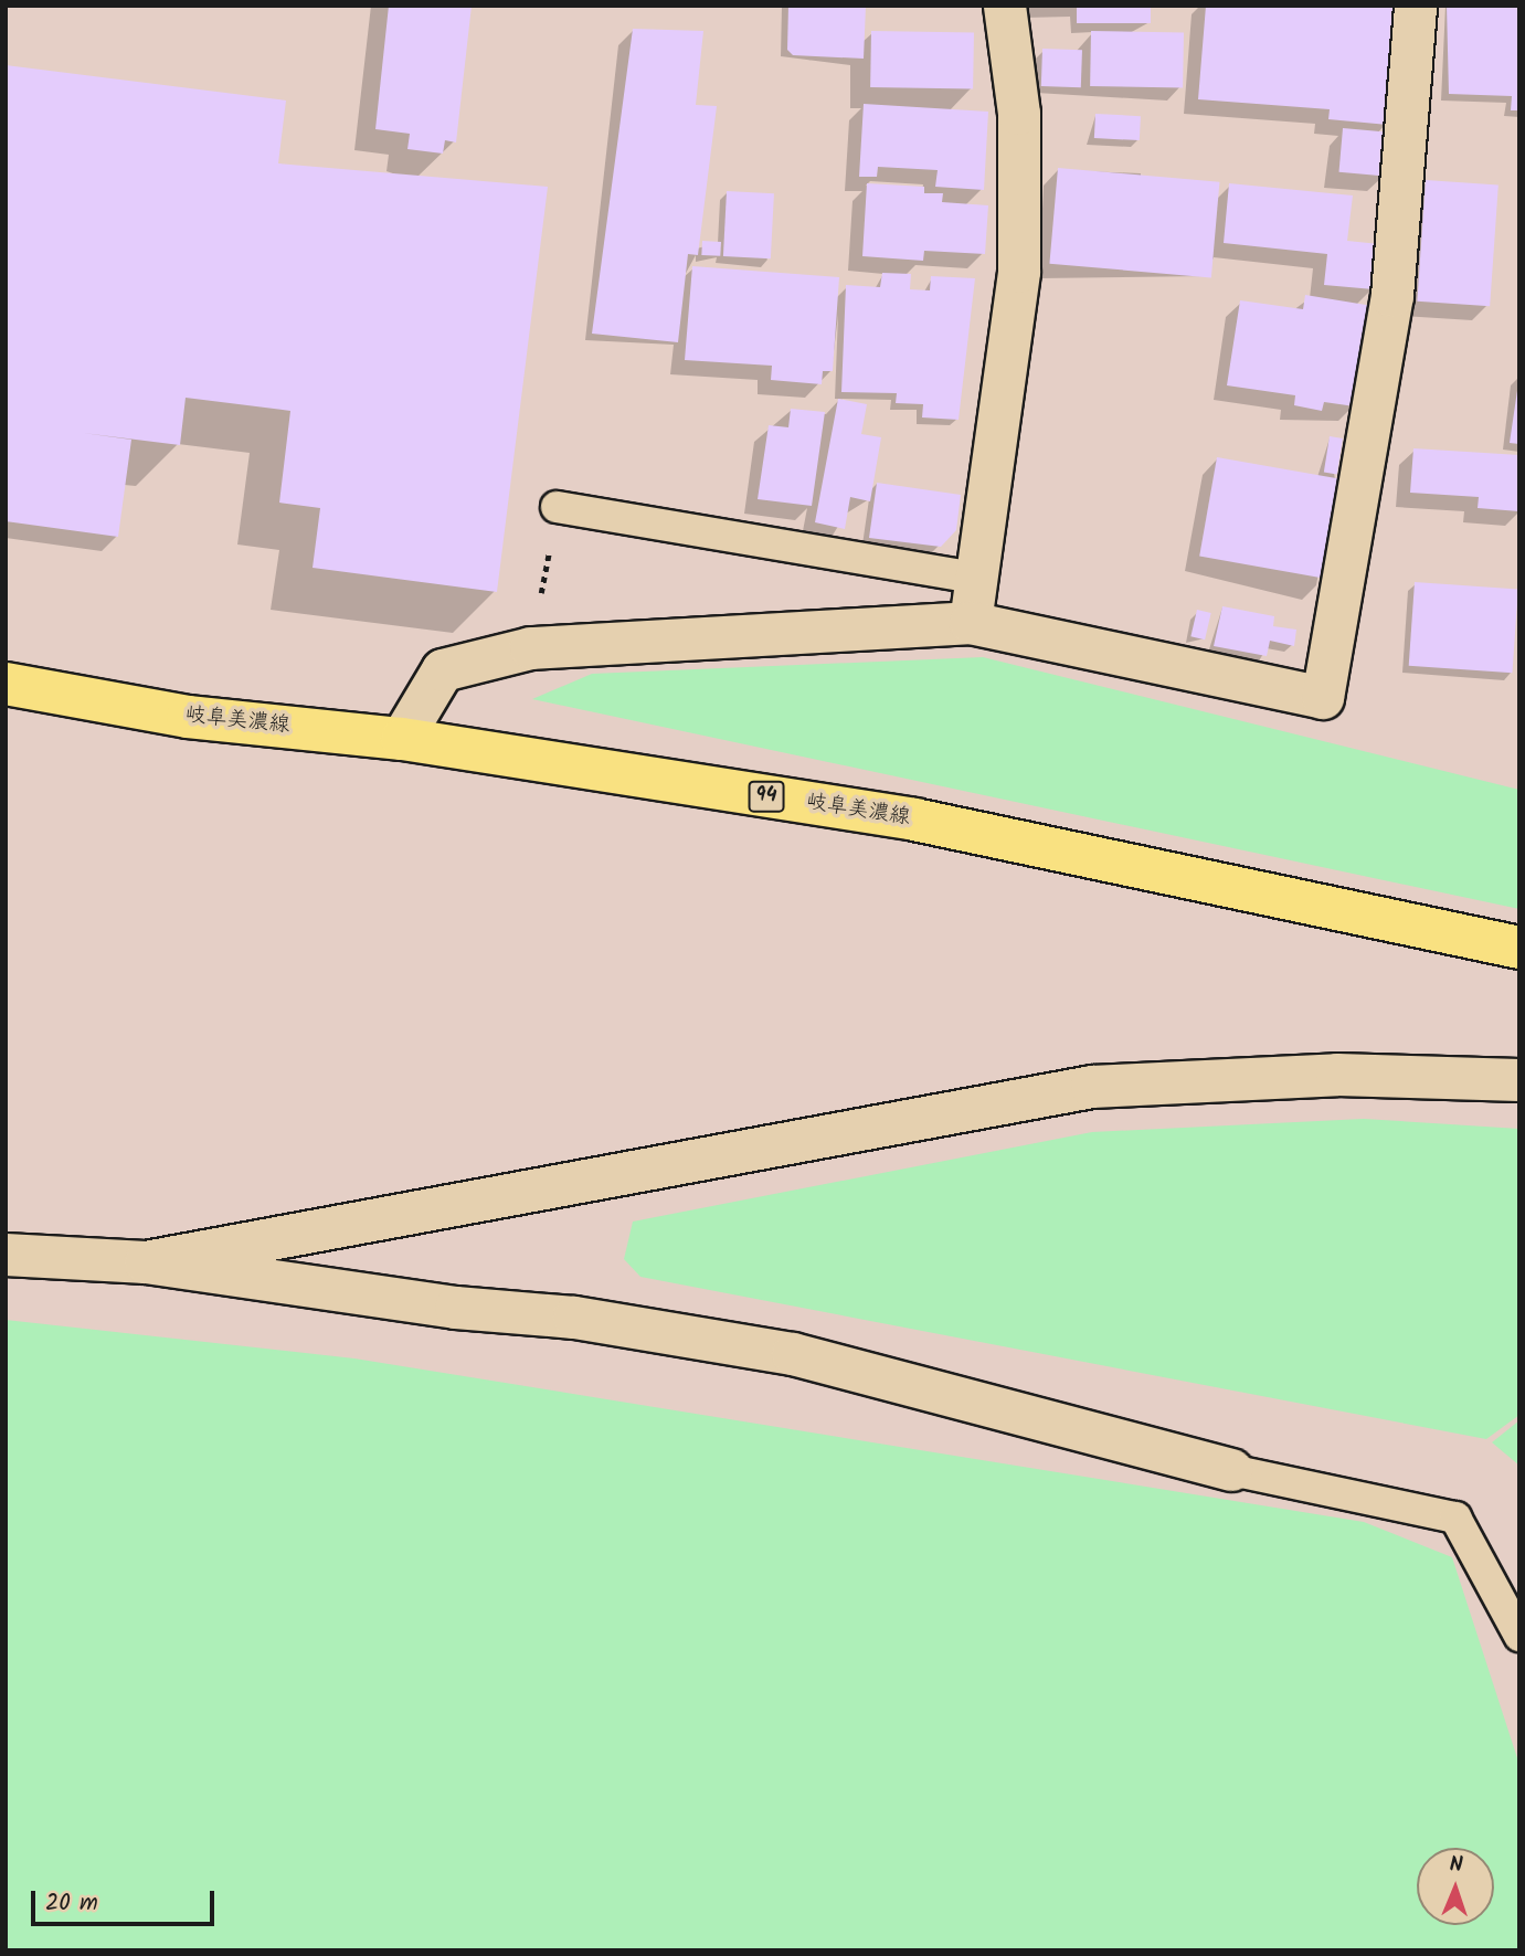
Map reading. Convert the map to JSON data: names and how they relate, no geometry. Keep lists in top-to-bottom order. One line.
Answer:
{"streets":{"main road":["岐阜美濃線","94"]},"scale_bar":"20 m","north":"top"}
